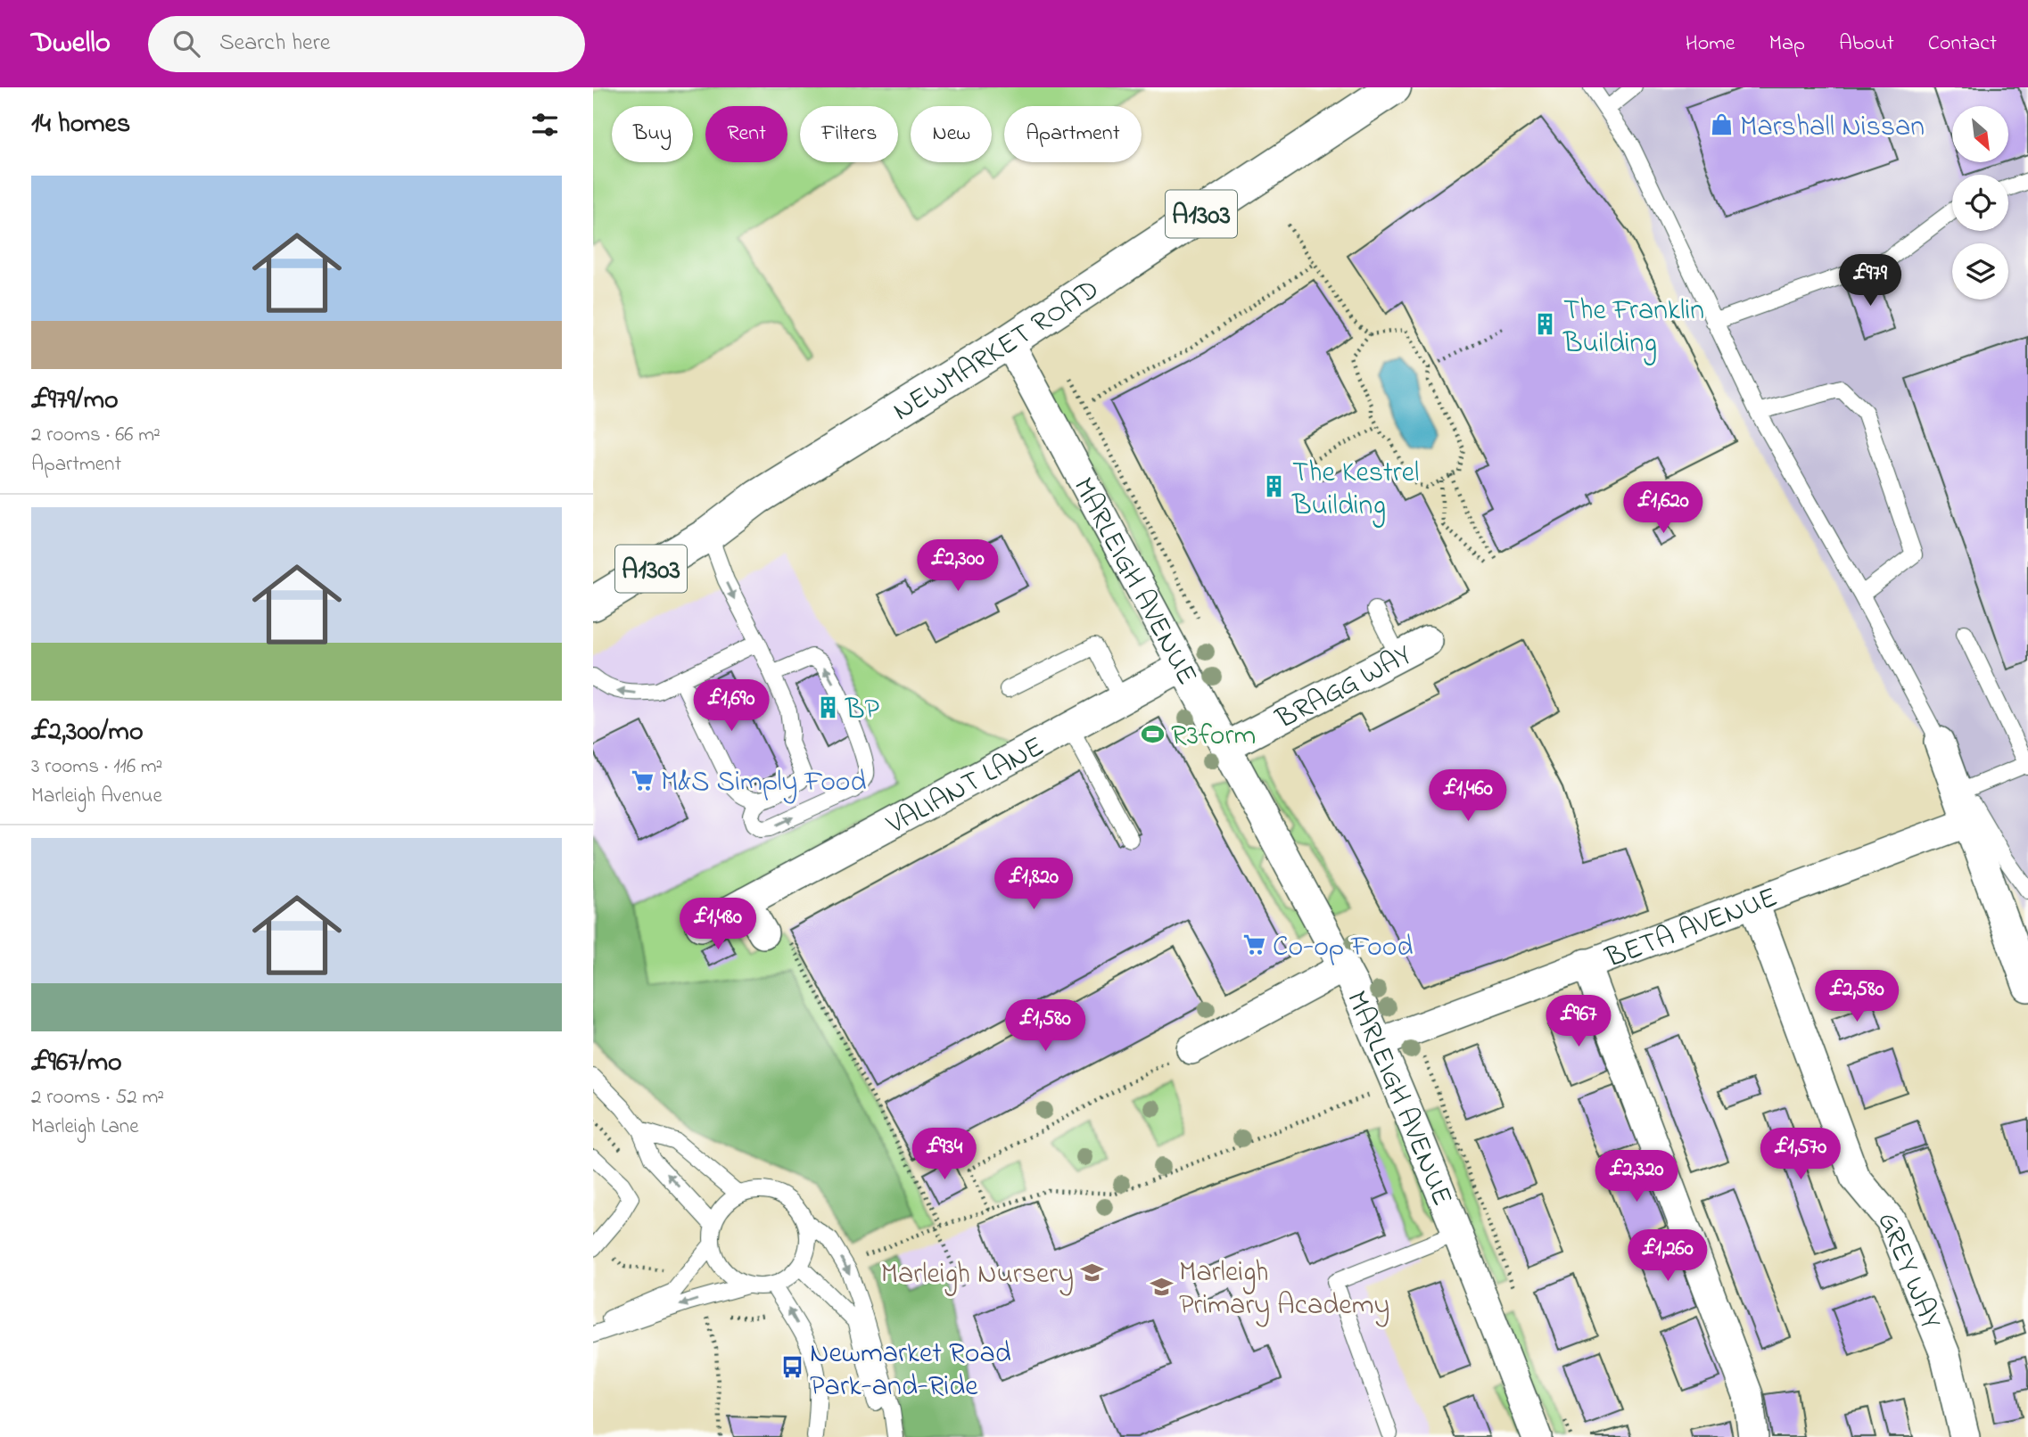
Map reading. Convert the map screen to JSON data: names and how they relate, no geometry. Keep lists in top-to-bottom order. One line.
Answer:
{"streets":{"main road":["A1303","NEWMARKET ROAD"],"street":["MARLEIGH AVENUE","BRAGG WAY","VALIANT LANE","BETA AVENUE","GREY WAY"]},"crossings":[["NEWMARKET ROAD","MARLEIGH AVENUE"],["MARLEIGH AVENUE","BRAGG WAY"],["MARLEIGH AVENUE","VALIANT LANE"],["MARLEIGH AVENUE","BETA AVENUE"],["BETA AVENUE","GREY WAY"]],"places":{"shop":["Marshall Nissan"],"building":["The Franklin Building","The Kestrel Building","BP"],"sports":["R3form"],"supermarket":["M&S Simply Food","Co-op Food"],"school or university":["Marleigh Nursery","Marleigh Primary Academy"],"bus stop":["Newmarket Road Park-and-Ride"]},"north":"bottom right","page":{"header":"Dwello","search":"Search here","nav":["Home","Map","About","Contact"],"heading":"14 homes","chip":["Buy","Rent","Filters","New","Apartment"],"list":[{"name":"£979/mo","note":"2 rooms · 66 m² · Apartment"},{"name":"£2,300/mo","note":"3 rooms · 116 m² · Marleigh Avenue"},{"name":"£967/mo","note":"2 rooms · 52 m² · Marleigh Lane"}],"price":["£979","£1,620","£2,300","£1,690","£1,460","£1,820","£1,480","£2,580","£967","£1,580","£934","£1,570","£2,320","£1,260"]}}
